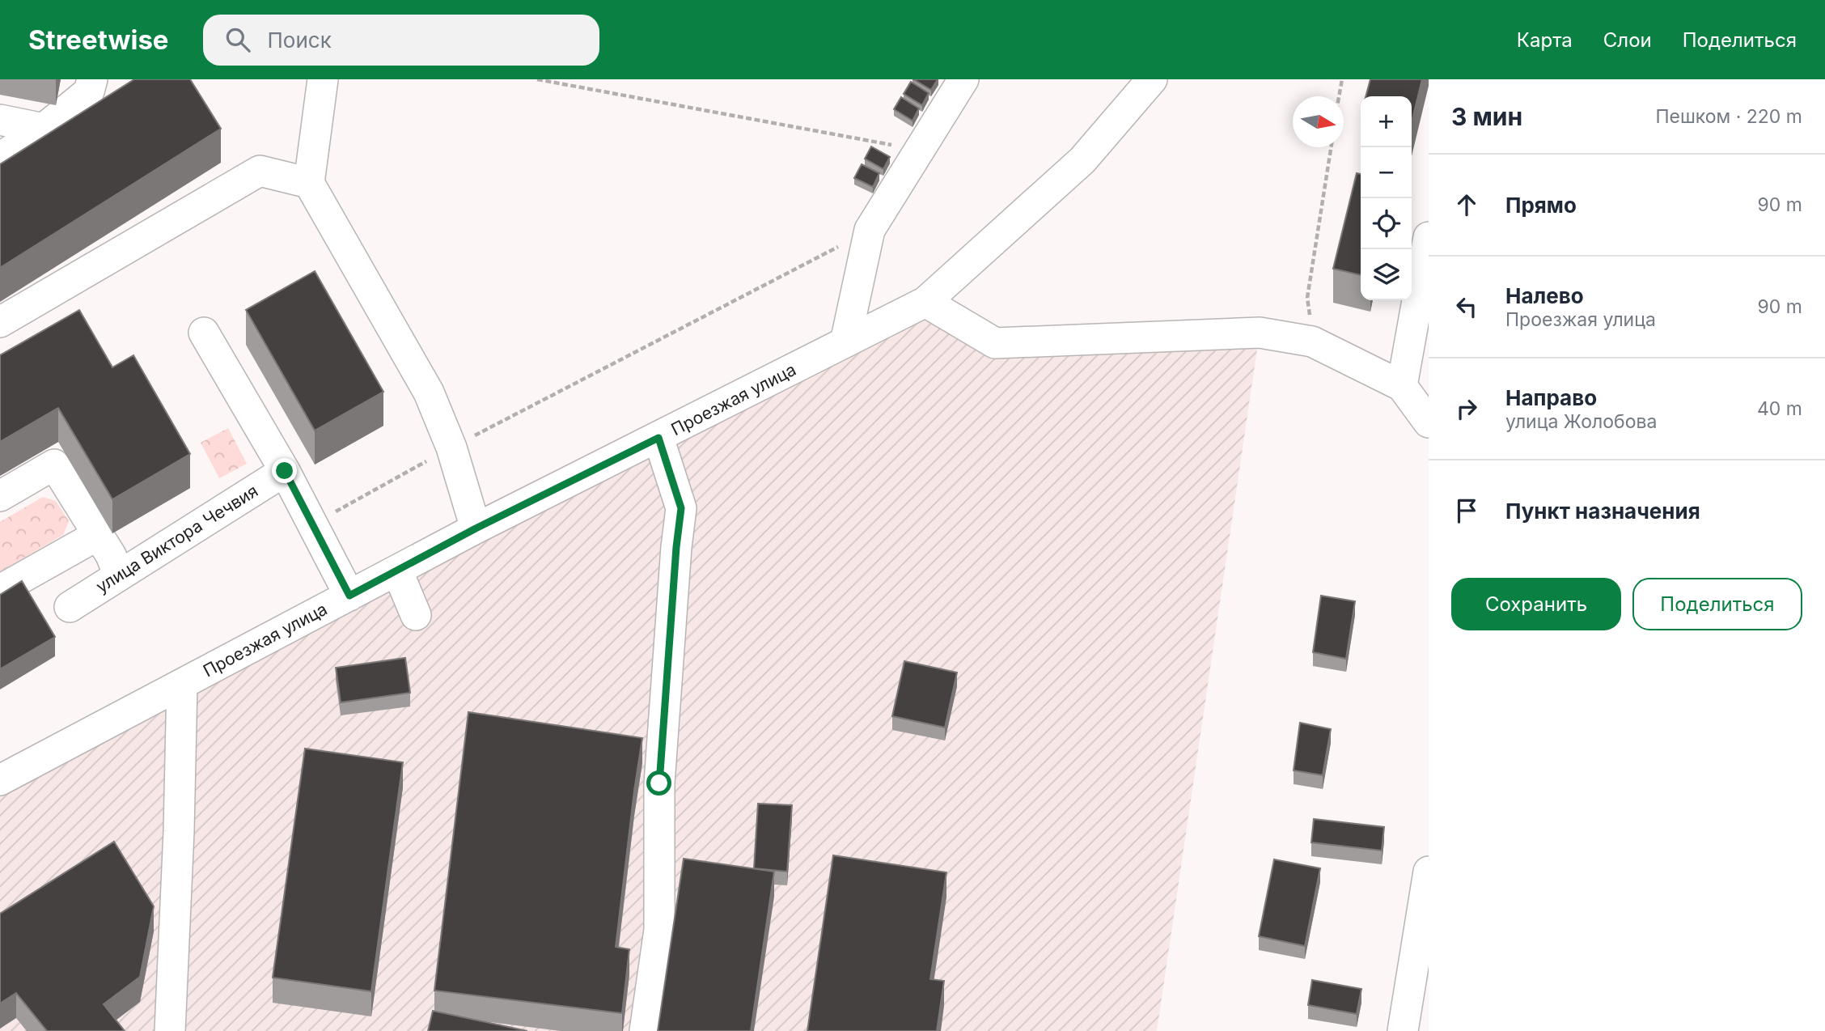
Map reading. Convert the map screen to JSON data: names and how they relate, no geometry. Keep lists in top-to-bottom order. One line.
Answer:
{"streets":{"street":["Проезжая улица","улица Виктора Чечвия"]},"north":"right","page":{"header":"Streetwise","search":"Поиск","nav":["Карта","Слои","Поделиться"],"heading":["3 мин","Пешком · 220 m"],"map_buttons":["+","−"],"list":[["Прямо","90 m"],["Налево","Проезжая улица","90 m"],["Направо","улица Жолобова","40 m"],"Пункт назначения"],"buttons":["Сохранить","Поделиться"]}}
